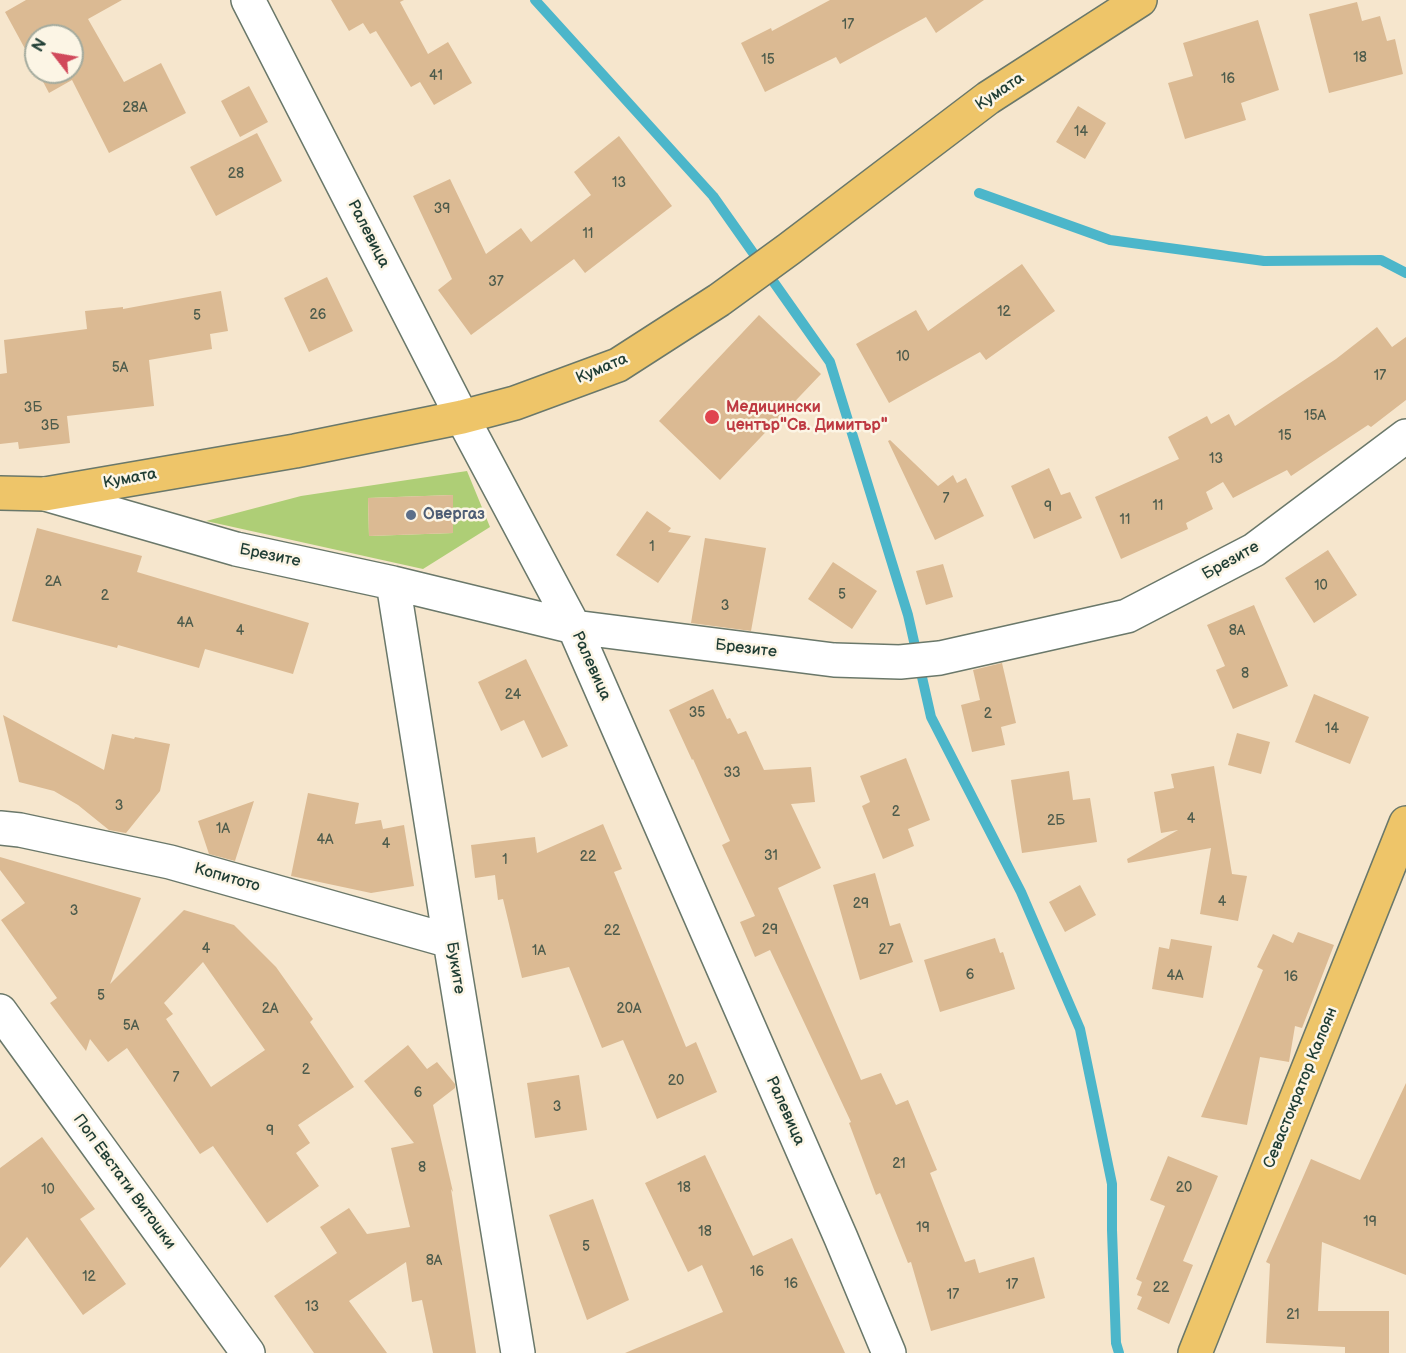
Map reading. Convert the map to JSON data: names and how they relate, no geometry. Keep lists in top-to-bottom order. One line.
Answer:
{"streets":{"main road":["Кумата","Севастократор Калоян"],"street":["Ралевица","Брезите","Копитото","Буките","Поп Евстати Витошки"]},"crossings":[["Кумата","Ралевица"],["Кумата","Брезите"],["Ралевица","Брезите"],["Брезите","Буките"],["Копитото","Буките"]],"places":["Медицински център\"Св. Димитър\"","Овергаз"],"house_numbers":["17","18","15","41","16","28А","14","28","13","39","11","37","12","26","5","10","5А","17","3Б","15А","3Б","15","13","7","11","9","11","1","2А","10","5","2","3","4А","4","8А","8","24","35","2","14","33","3","2","4","2Б","1А","4А","4","31","22","1","4","29","3","29","22","4","27","1А","6","4А","16","5","2А","20А","5А","2","7","20","6","3","9","21","8","18","20","10","19","19","18","5","8А","16","12","16","17","22","17","13","21"],"north":"top left"}
